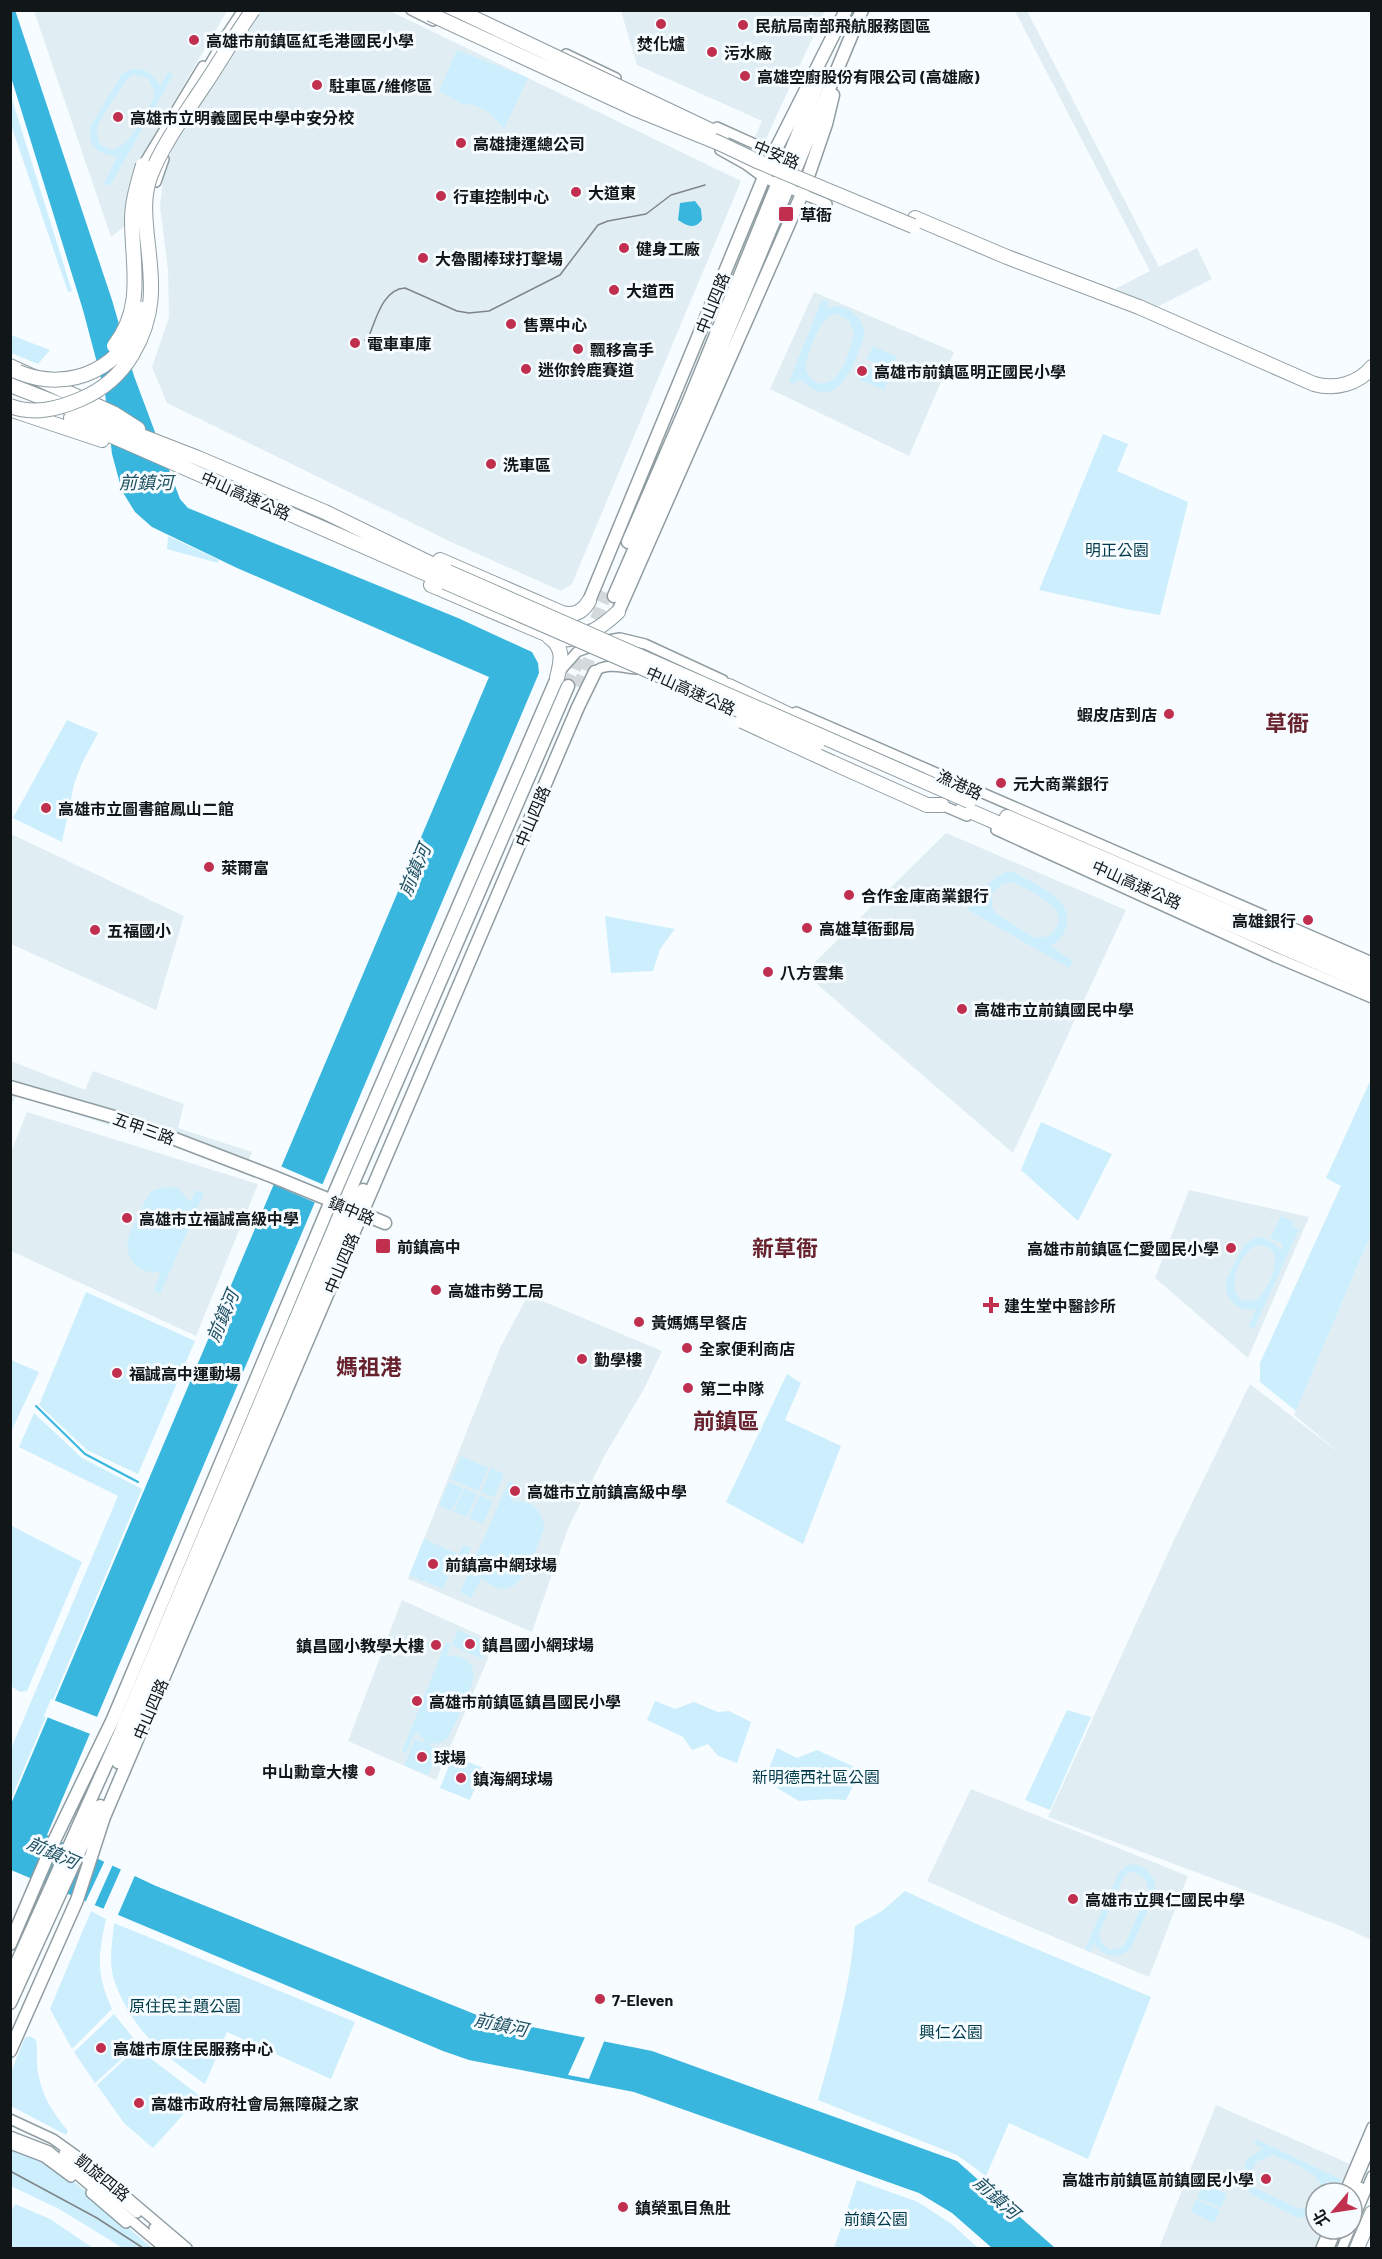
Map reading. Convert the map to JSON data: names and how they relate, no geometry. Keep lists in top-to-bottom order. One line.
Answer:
{"streets":{"highway":["中山高速公路"],"main road":["中山四路","五甲三路","鎮中路"],"street":["中安路","漁港路","凱旋四路"]},"crossings":[["中安路","中山四路"],["中山四路","漁港路"],["中山四路","五甲三路"],["中山四路","鎮中路"],["五甲三路","鎮中路"]],"districts":["草衙","新草衙","媽祖港","前鎮區"],"water":["前鎮河"],"parks":["明正公園","新明德西社區公園","原住民主題公園","興仁公園","前鎮公園"],"places":{"other":["焚化爐","民航局南部飛航服務園區","高雄市前鎮區紅毛港國民小學","污水廠","高雄空廚股份有限公司 (高雄廠)","駐車區/維修區","高雄市立明義國民中學中安分校","高雄捷運總公司","大道東","行車控制中心","健身工廠","大魯閣棒球打擊場","大道西","售票中心","電車車庫","飄移高手","迷你鈴鹿賽道","高雄市前鎮區明正國民小學","洗車區","蝦皮店到店","元大商業銀行","高雄市立圖書館鳳山二館","萊爾富","合作金庫商業銀行","高雄銀行","高雄草衙郵局","五福國小","八方雲集","高雄市立前鎮國民中學","高雄市立福誠高級中學","高雄市前鎮區仁愛國民小學","高雄市勞工局","黃媽媽早餐店","全家便利商店","勤學樓","福誠高中運動場","第二中隊","高雄市立前鎮高級中學","前鎮高中網球場","鎮昌國小網球場","鎮昌國小教學大樓","高雄市前鎮區鎮昌國民小學","球場","中山勳章大樓","鎮海網球場","高雄市立興仁國民中學","7-Eleven","高雄市原住民服務中心","高雄市政府社會局無障礙之家","高雄市前鎮區前鎮國民小學","鎮榮虱目魚肚"],"transit":["草衙","前鎮高中"],"health":["建生堂中醫診所"]},"north":"bottom left"}
